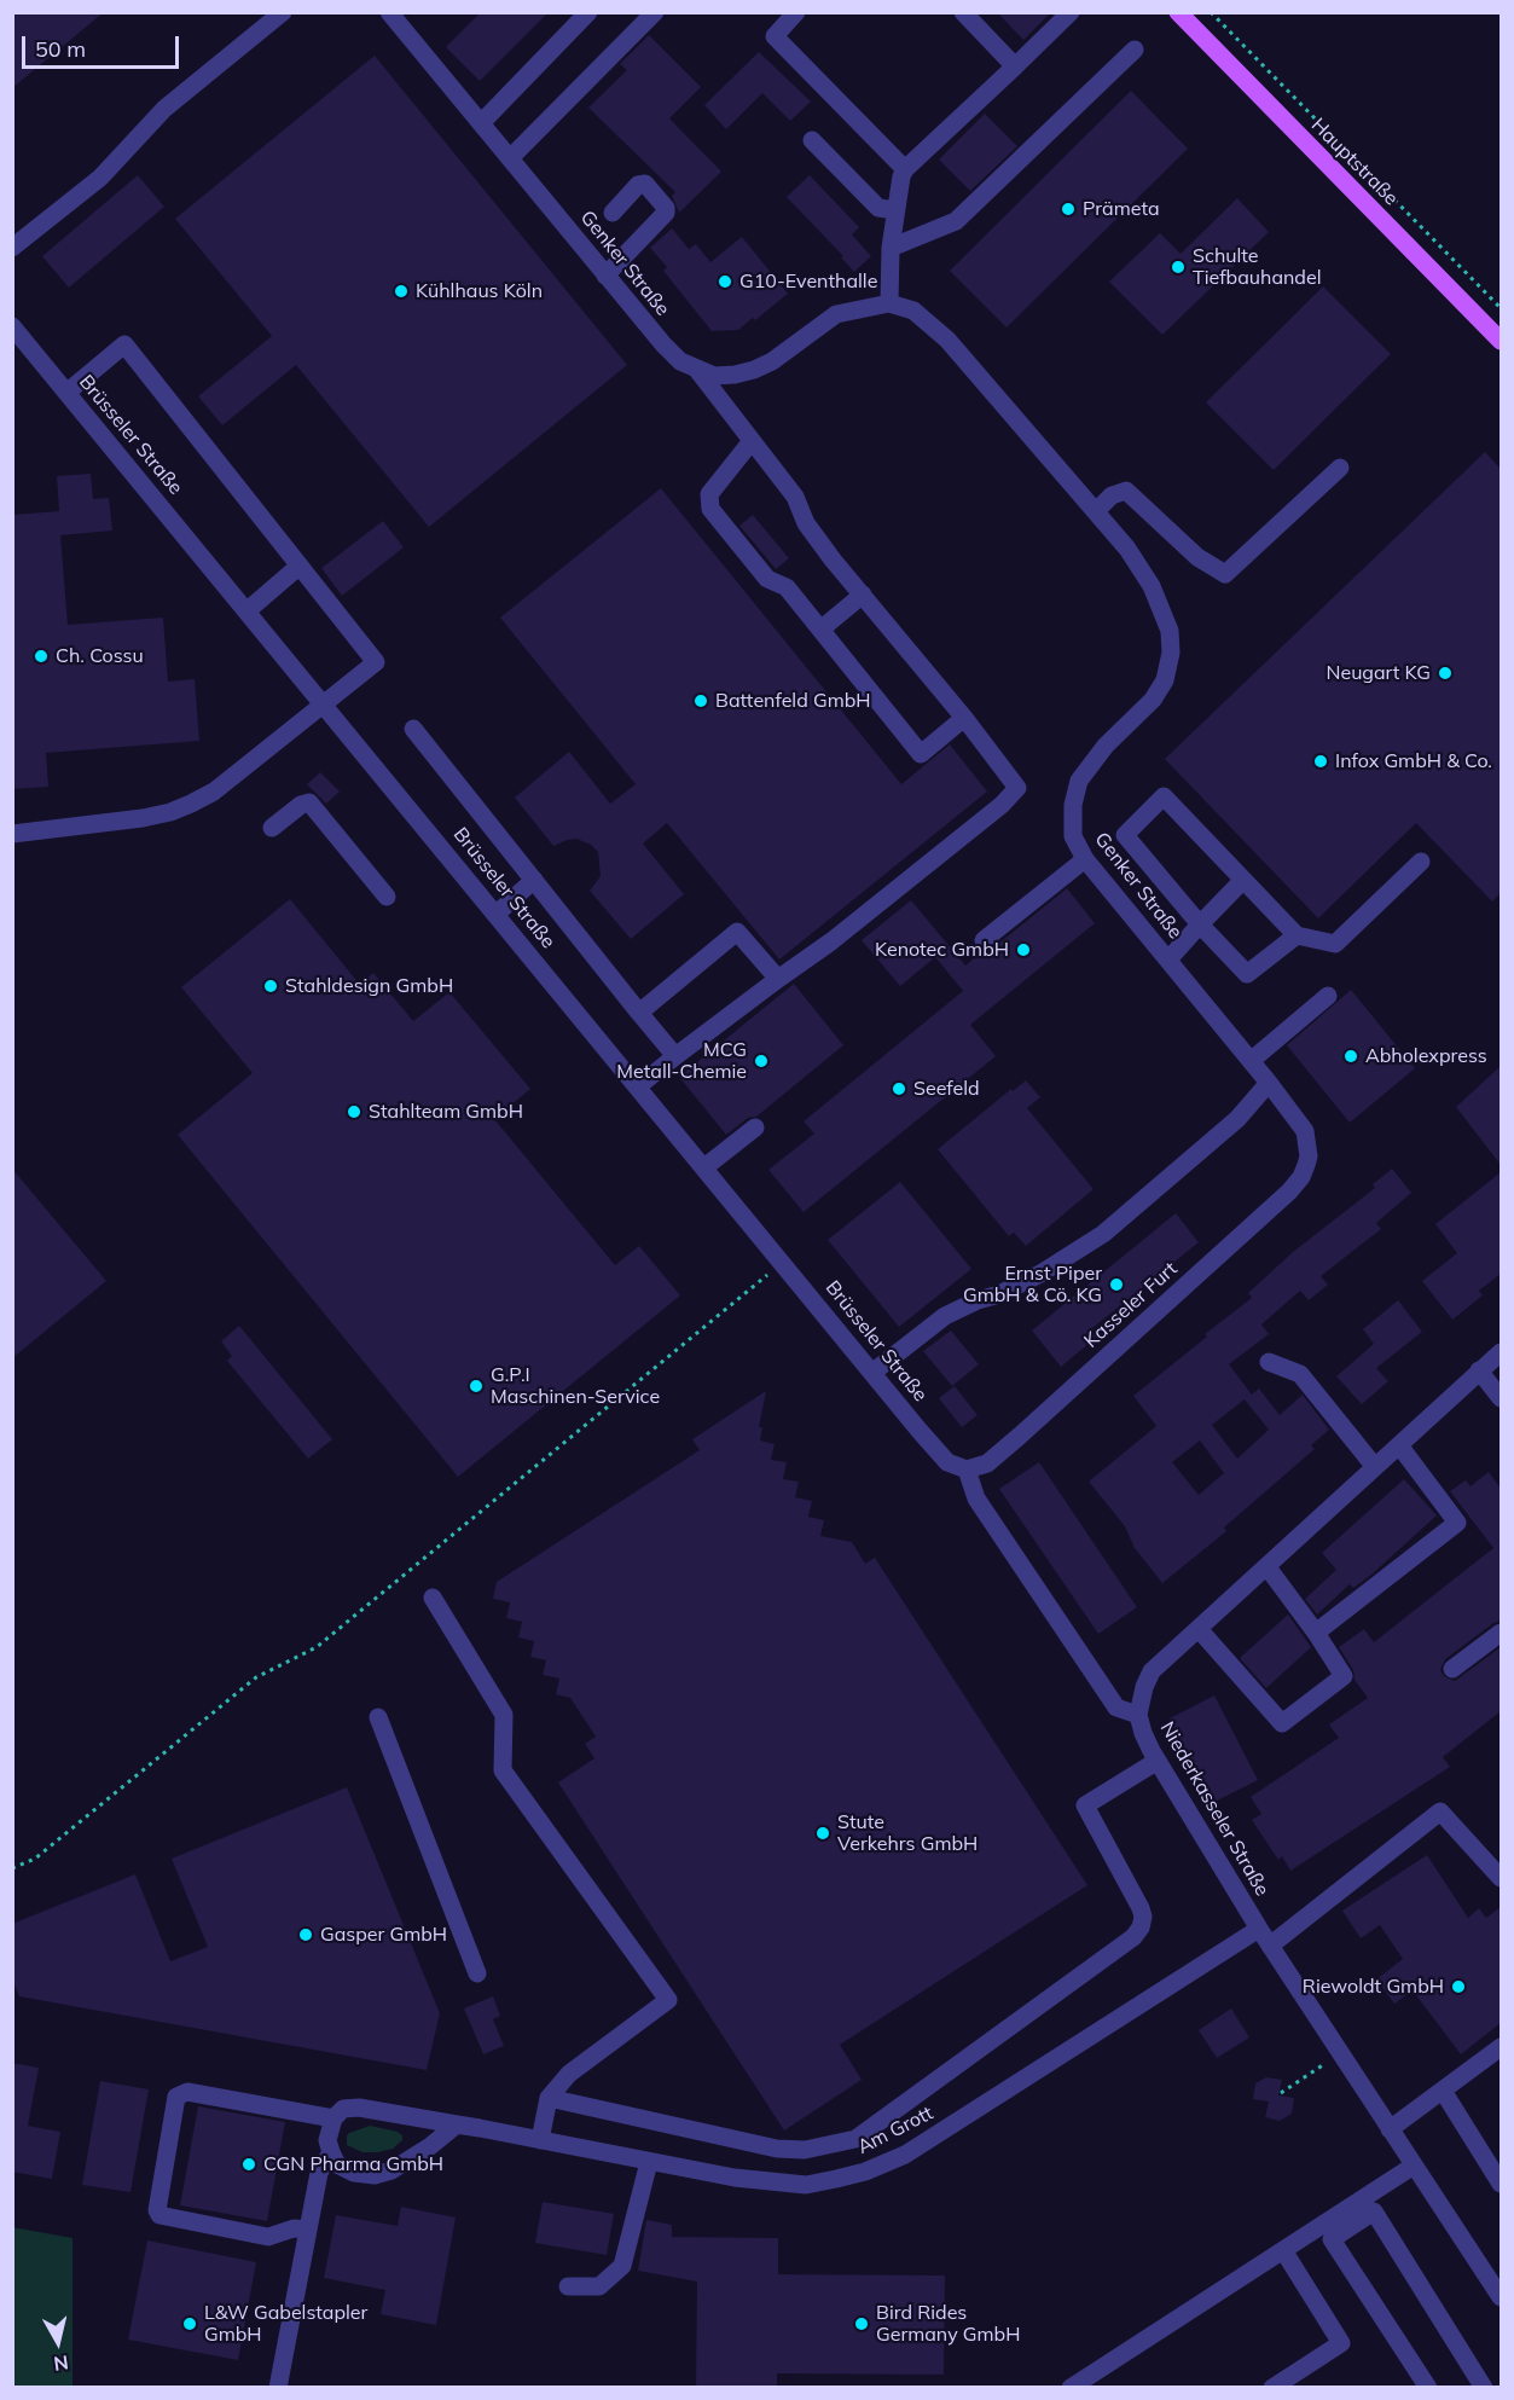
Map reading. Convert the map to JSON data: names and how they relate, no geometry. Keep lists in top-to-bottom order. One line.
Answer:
{"streets":{"main road":["Hauptstraße"],"street":["Genker Straße","Brüsseler Straße","Kasseler Furt","Niederkasseler Straße","Am Grott"]},"crossings":[["Genker Straße","Kasseler Furt"],["Brüsseler Straße","Kasseler Furt"],["Niederkasseler Straße","Am Grott"]],"places":["Prämeta","Schulte Tiefbauhandel","G10-Eventhalle","Kühlhaus Köln","Ch. Cossu","Neugart KG","Battenfeld GmbH","Infox GmbH & Co.","Kenotec GmbH","Stahldesign GmbH","Abholexpress","MCG Metall-Chemie","Seefeld","Stahlteam GmbH","Ernst Piper GmbH & Cö. KG","G.P.I Maschinen-Service","Stute Verkehrs GmbH","Gasper GmbH","Riewoldt GmbH","CGN Pharma GmbH","L&W Gabelstapler GmbH","Bird Rides Germany GmbH"],"scale_bar":"50 m","north":"bottom"}
